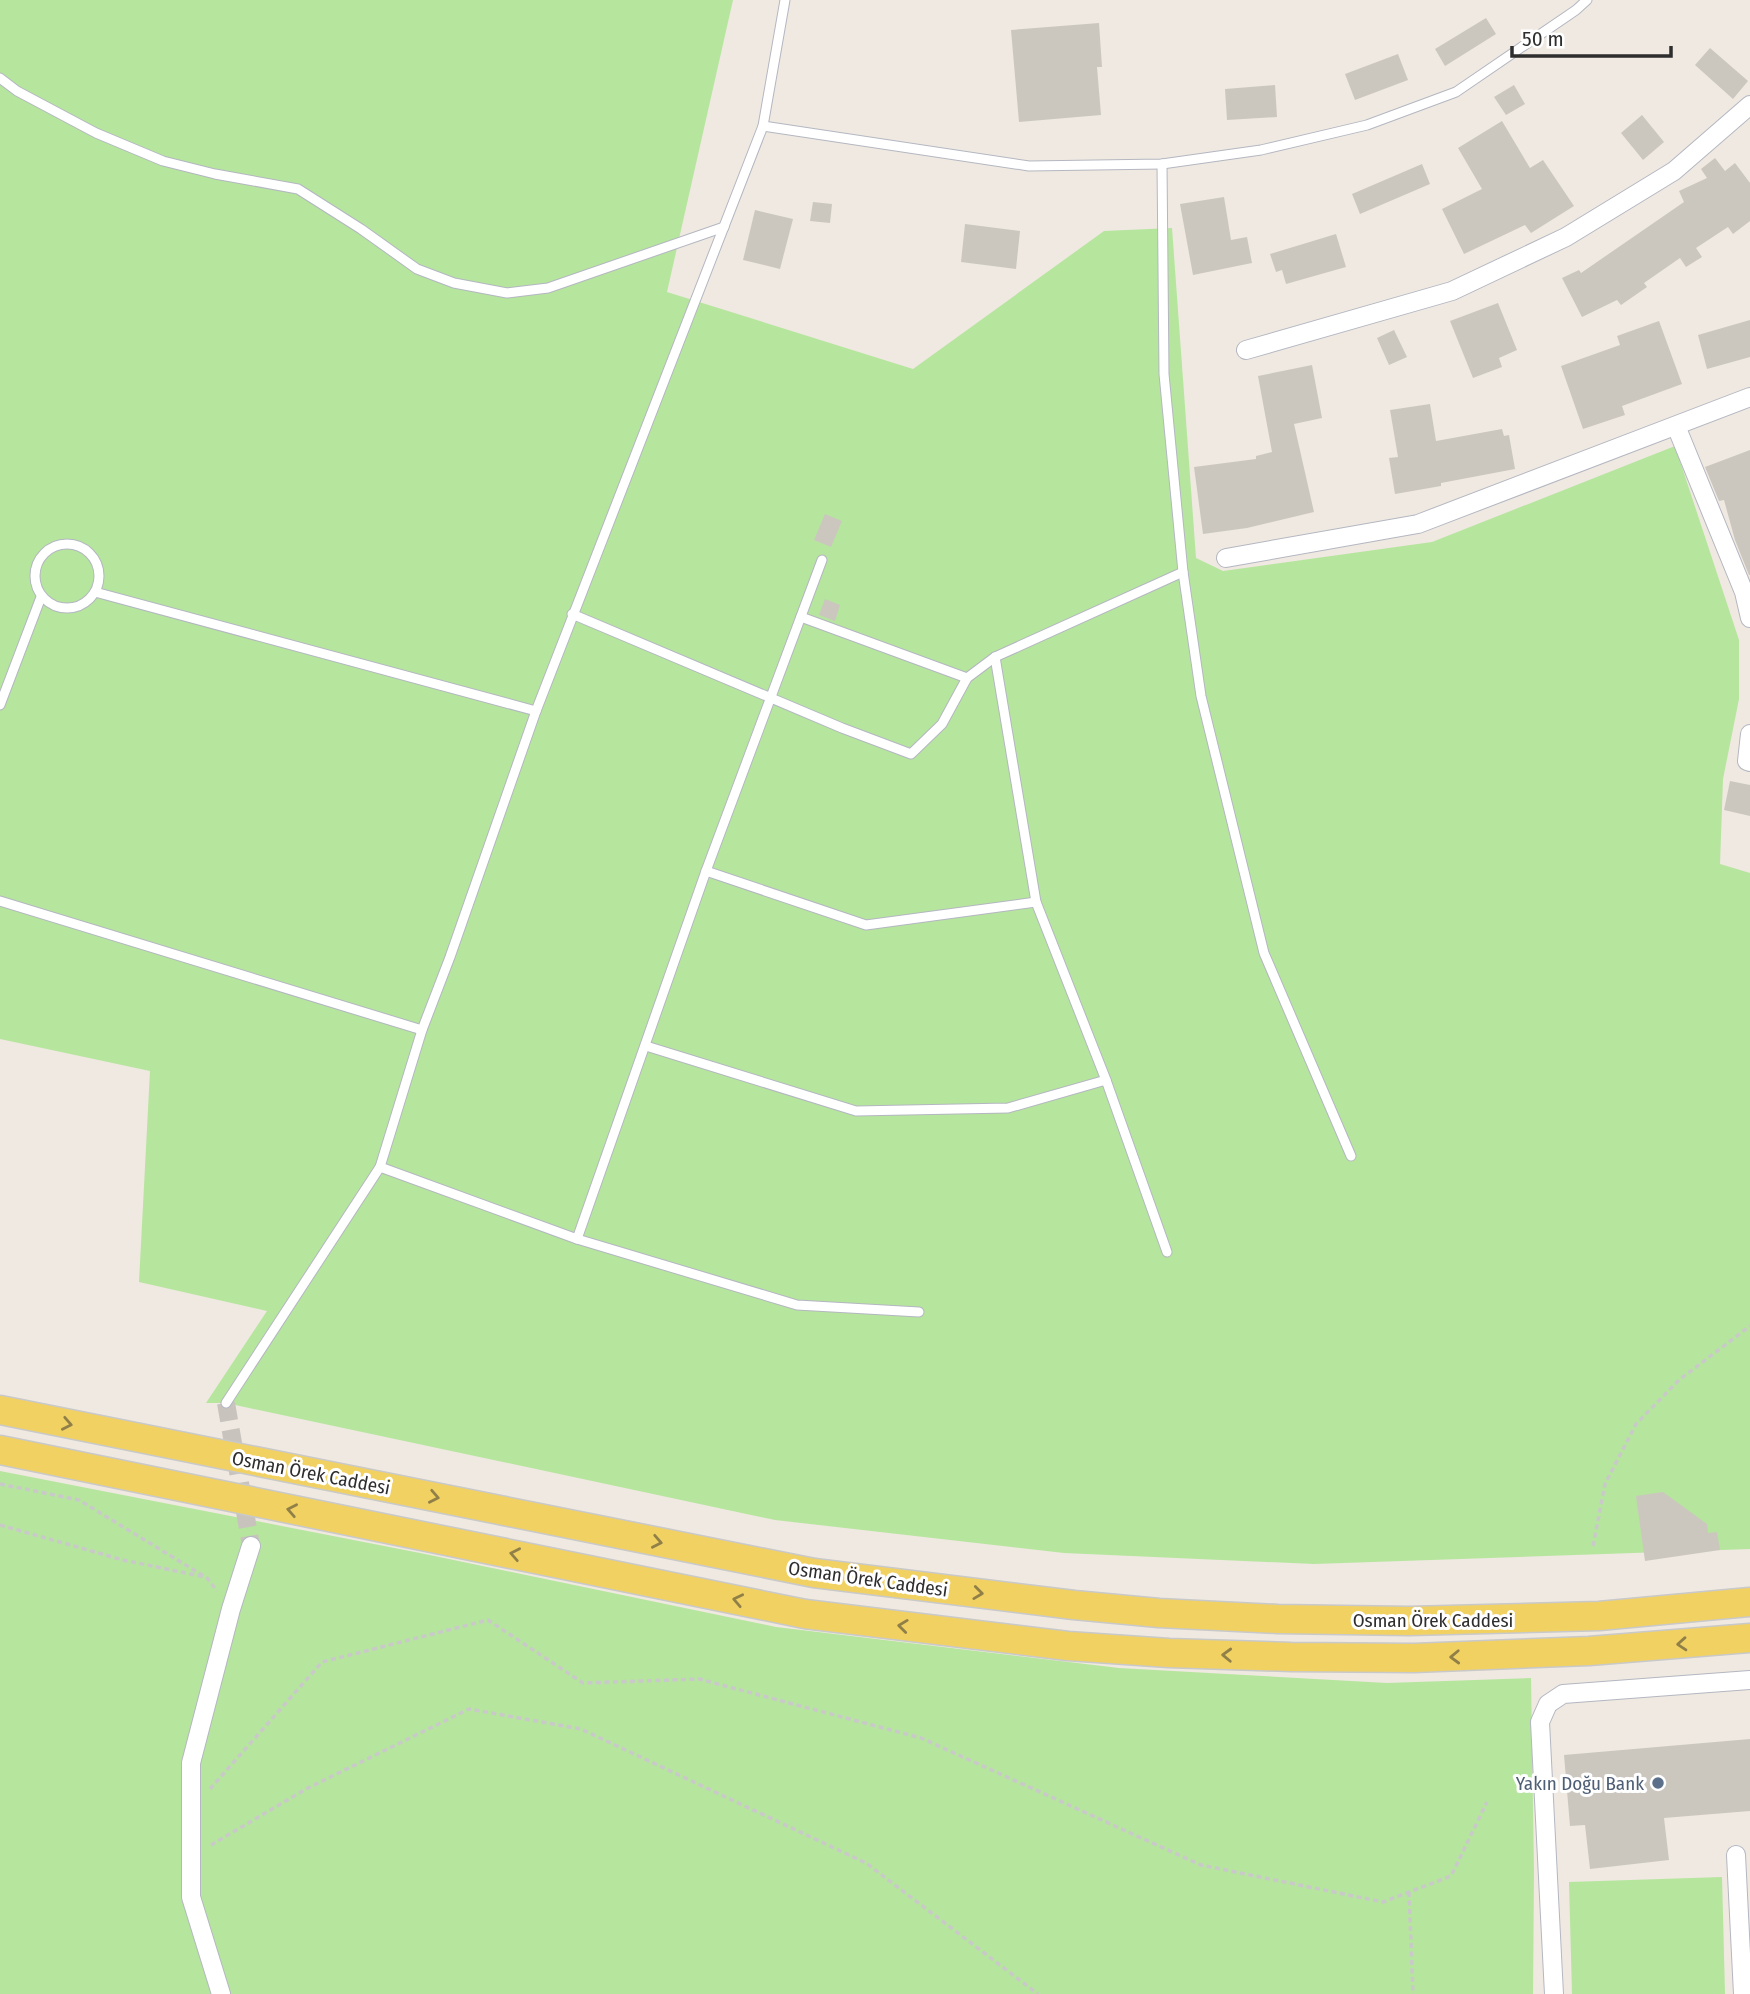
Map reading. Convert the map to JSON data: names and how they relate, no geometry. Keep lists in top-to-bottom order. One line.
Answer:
{"streets":{"main road":["Osman Örek Caddesi"]},"places":["Yakın Doğu Bank"],"scale_bar":"50 m"}
